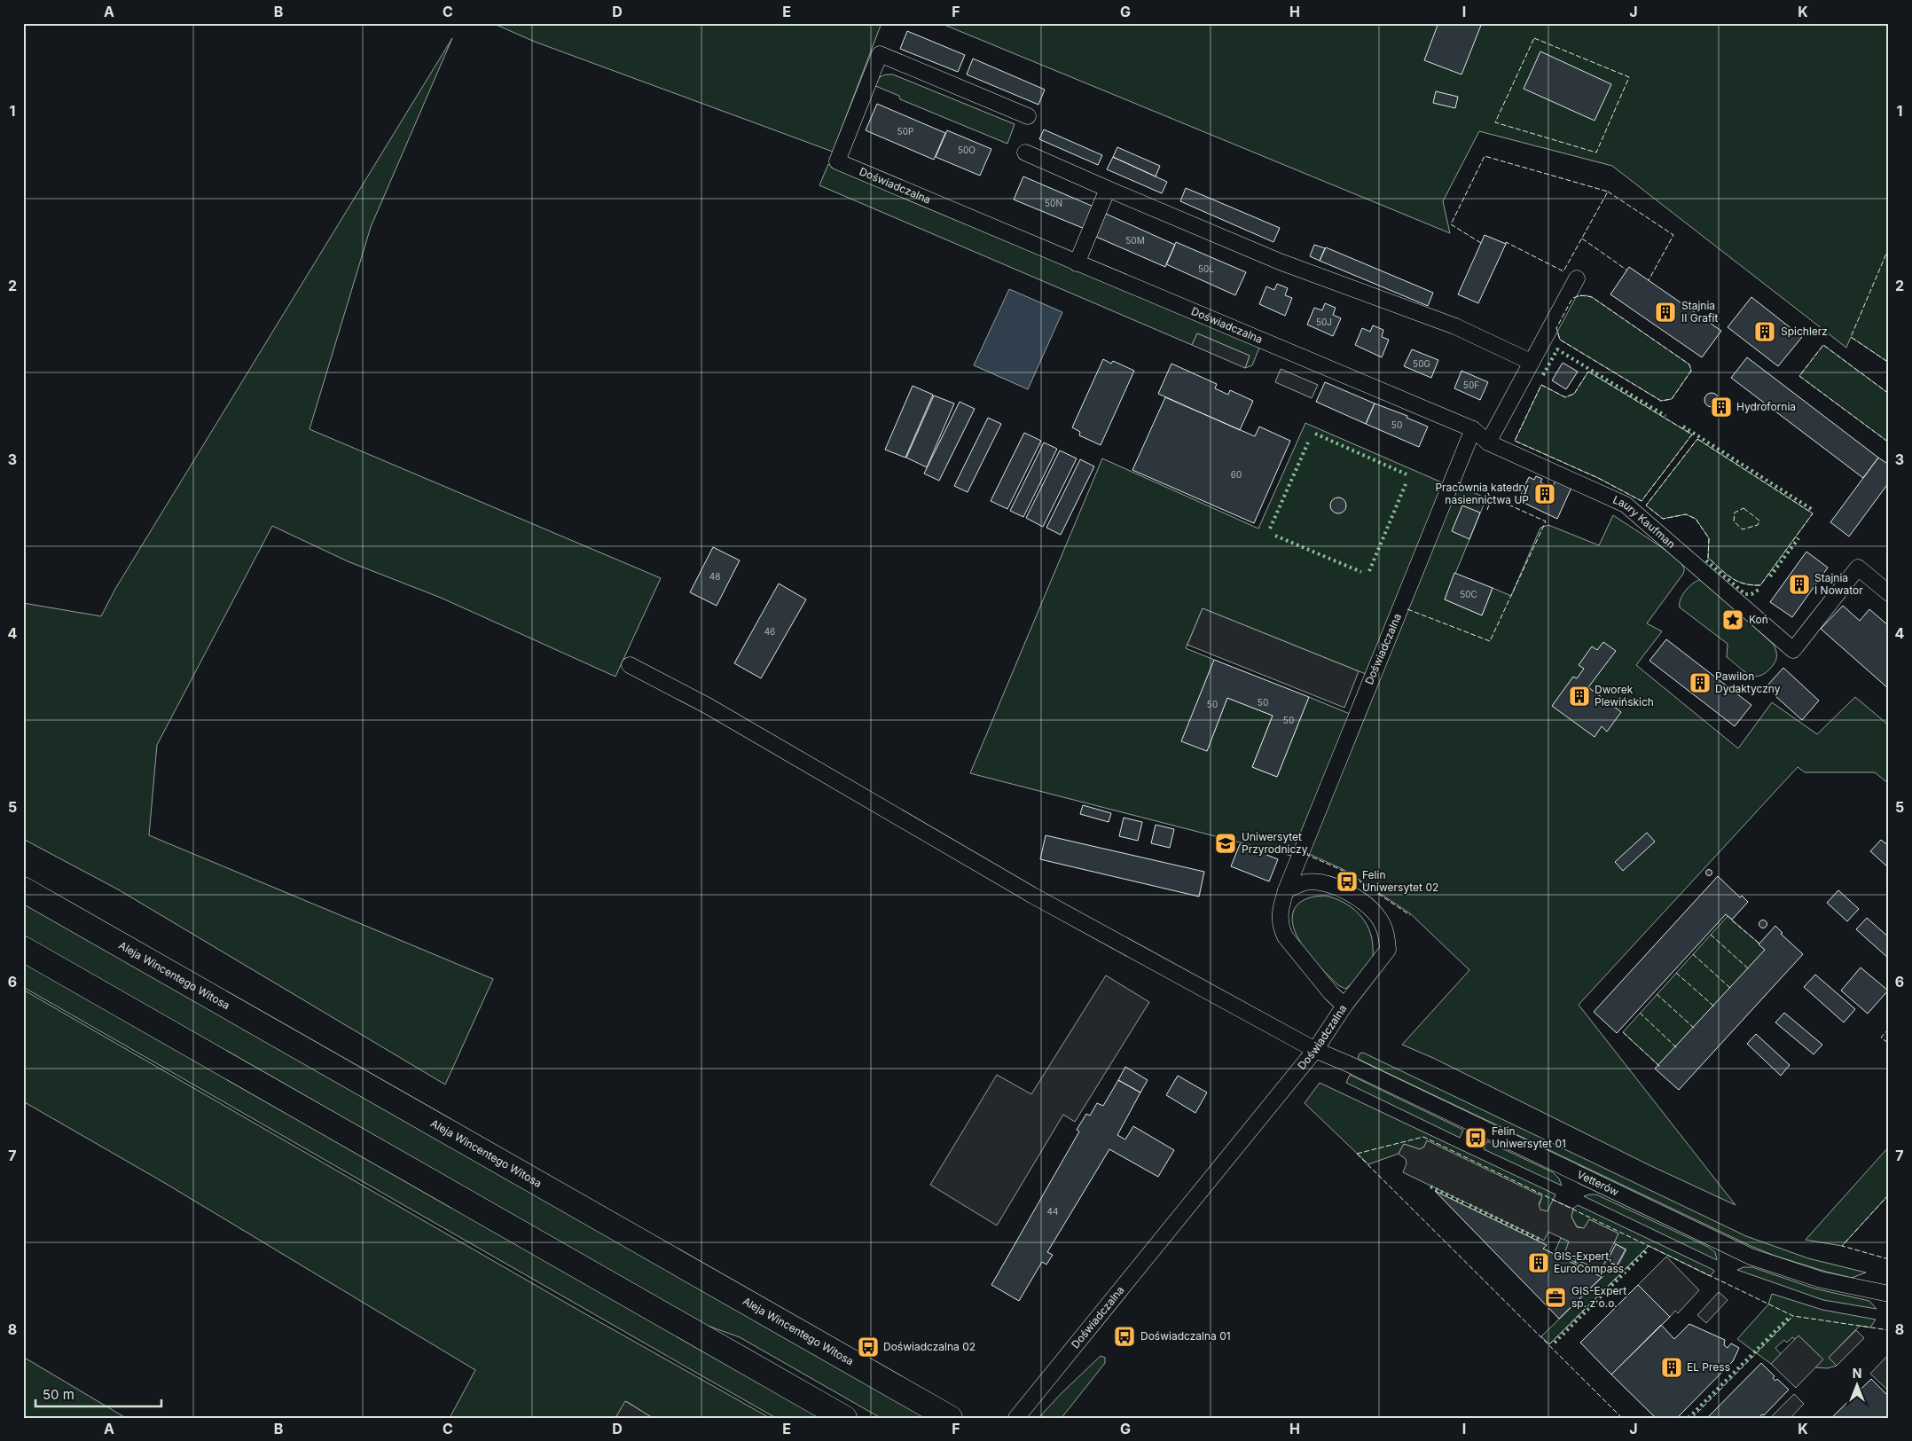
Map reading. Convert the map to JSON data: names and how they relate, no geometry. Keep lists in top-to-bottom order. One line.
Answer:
{"streets":{"main road":["Aleja Wincentego Witosa"],"street":["Doświadczalna","Laury Kaufman","Vetterów"]},"crossings":[["Doświadczalna","Laury Kaufman"],["Doświadczalna","Vetterów"]],"places":{"building":["Stajnia II Grafit","Spichlerz","Hydrofornia","Pracownia katedry nasiennictwa UP","Stajnia I Nowator","Pawilon Dydaktyczny","Dworek Plewińskich","GIS-Expert, EuroCompass","EL Press"],"place":["Koń"],"school or university":["Uniwersytet Przyrodniczy"],"bus stop":["Felin Uniwersytet 02","Felin Uniwersytet 01","Doświadczalna 01","Doświadczalna 02"],"office":["GIS-Expert sp. z o.o."]},"house_numbers":["50P","50O","50N","50M","50L","50J","50G","50F","50","60","48","50C","46","50","50","50","44"],"scale_bar":"50 m","north":"top","grid":{"columns":["A","B","C","D","E","F","G","H","I","J","K"],"rows":["1","2","3","4","5","6","7","8"]}}
